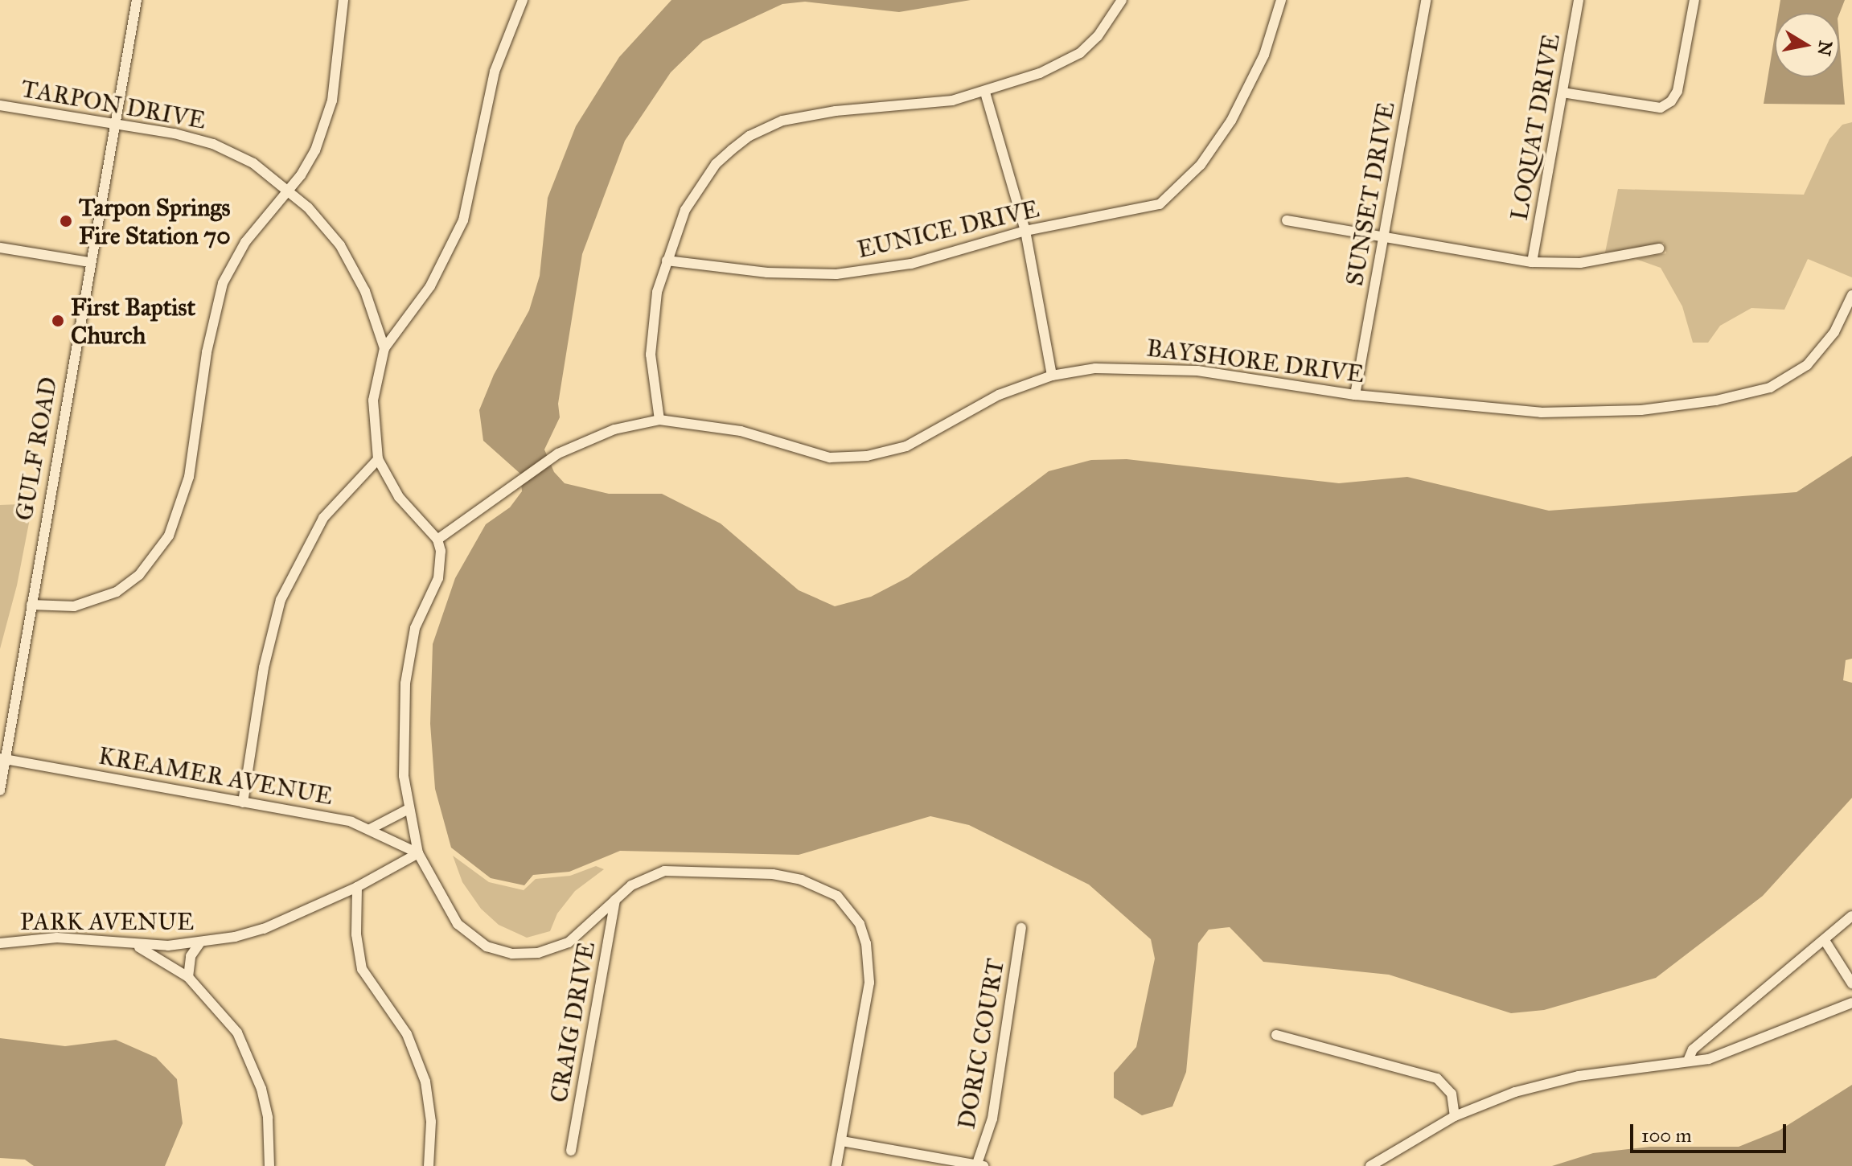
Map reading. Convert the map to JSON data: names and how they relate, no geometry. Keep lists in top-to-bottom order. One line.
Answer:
{"streets":{"street":["TARPON DRIVE","LOQUAT DRIVE","SUNSET DRIVE","EUNICE DRIVE","BAYSHORE DRIVE","GULF ROAD","KREAMER AVENUE","PARK AVENUE","CRAIG DRIVE","DORIC COURT"]},"crossings":[["TARPON DRIVE","GULF ROAD"],["SUNSET DRIVE","BAYSHORE DRIVE"],["GULF ROAD","KREAMER AVENUE"],["KREAMER AVENUE","PARK AVENUE"]],"places":["Tarpon Springs Fire Station 70","First Baptist Church"],"scale_bar":"100 m","north":"right"}
